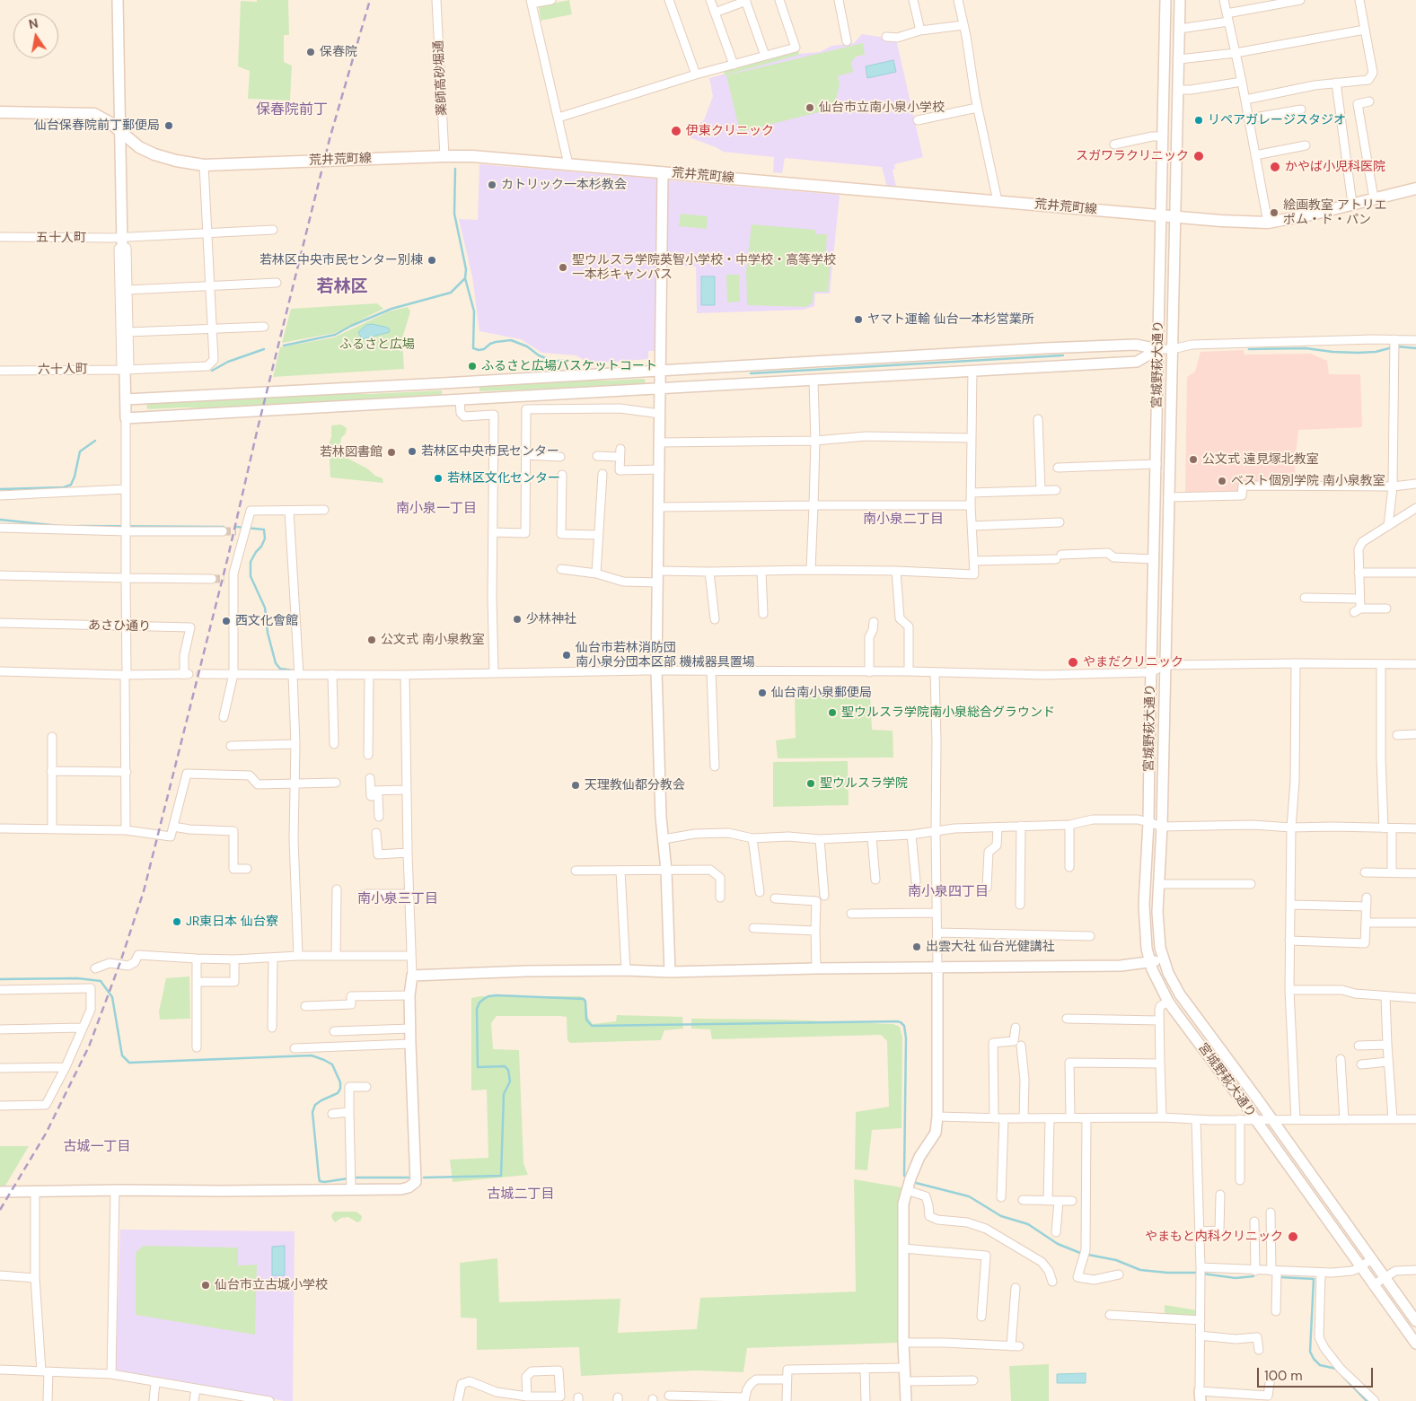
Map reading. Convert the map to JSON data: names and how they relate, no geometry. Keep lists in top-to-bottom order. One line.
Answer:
{"streets":{"main road":["荒井荒町線"],"street":["薬師高砂堀通","五十人町","宮城野萩大通り","六十人町","あさひ通り"]},"crossings":[["薬師高砂堀通","荒井荒町線"],["荒井荒町線","宮城野萩大通り"],["荒井荒町線","六十人町"],["五十人町","六十人町"]],"districts":["保春院前丁","若林区","南小泉一丁目","南小泉二丁目","南小泉四丁目","南小泉三丁目","古城一丁目","古城二丁目"],"parks":["ふるさと広場"],"places":["保春院","仙台市立南小泉小学校","リペアガレージスタジオ","仙台保春院前丁郵便局","伊東クリニック","スガワラクリニック","かやば小児科医院","カトリック一本杉教会","絵画教室 アトリエ ポム・ド・パン","若林区中央市民センター別棟","聖ウルスラ学院英智小学校・中学校・高等学校 一本杉キャンパス","ヤマト運輸 仙台一本杉営業所","ふるさと広場バスケットコート","若林区中央市民センター","若林図書館","公文式 遠見塚北教室","若林区文化センター","ベスト個別学院 南小泉教室","少林神社","西文化會館","公文式 南小泉教室","仙台市若林消防団 南小泉分団本区部 機械器具置場","やまだクリニック","仙台南小泉郵便局","聖ウルスラ学院南小泉総合グラウンド","聖ウルスラ学院","天理教仙都分教会","JR東日本 仙台寮","出雲大社 仙台光健講社","やまもと内科クリニック","仙台市立古城小学校"],"scale_bar":"100 m","north":"top"}
